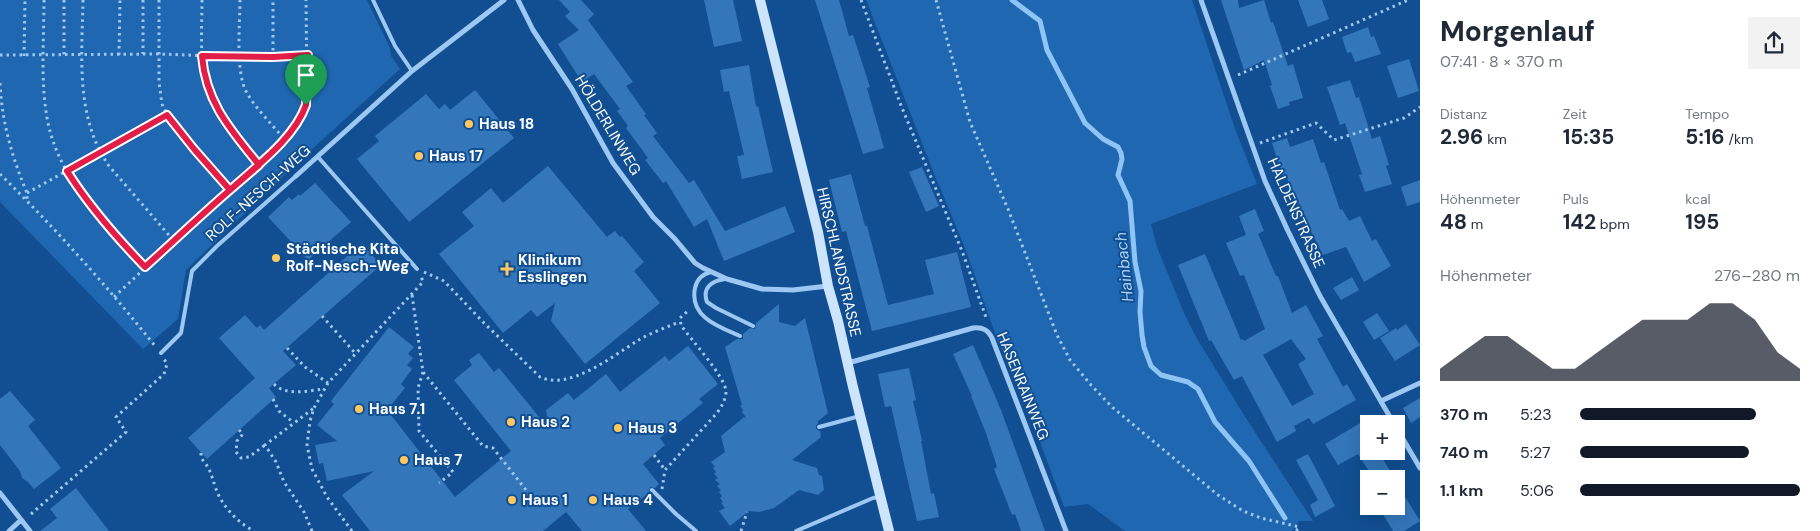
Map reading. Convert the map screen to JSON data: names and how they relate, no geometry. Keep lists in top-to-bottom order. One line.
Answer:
{"streets":{"street":["HÖLDERLINWEG","ROLF-NESCH-WEG","HALDENSTRASSE","HIRSCHLANDSTRASSE","HASENRAINWEG"]},"crossings":[["HÖLDERLINWEG","HIRSCHLANDSTRASSE"],["HIRSCHLANDSTRASSE","HASENRAINWEG"]],"water":["Hainbach"],"places":{"other":["Haus 18","Haus 17","Städtische Kita Rolf-Nesch-Weg","Haus 7.1","Haus 2","Haus 3","Haus 7","Haus 1","Haus 4"],"health":["Klinikum Esslingen"]},"page":{"heading":["Morgenlauf","07:41 · 8 × 370 m"],"stats":[["Distanz","2.96 km"],["Zeit","15:35"],["Tempo","5:16 /km"],["Höhenmeter","48 m"],["Puls","142 bpm"],["kcal","195"]],"chart":["Höhenmeter","276–280 m"],"list":[{"name":"370 m","note":"5:23"},{"name":"740 m","note":"5:27"},{"name":"1.1 km","note":"5:06"}],"map_buttons":["+","−"]}}
